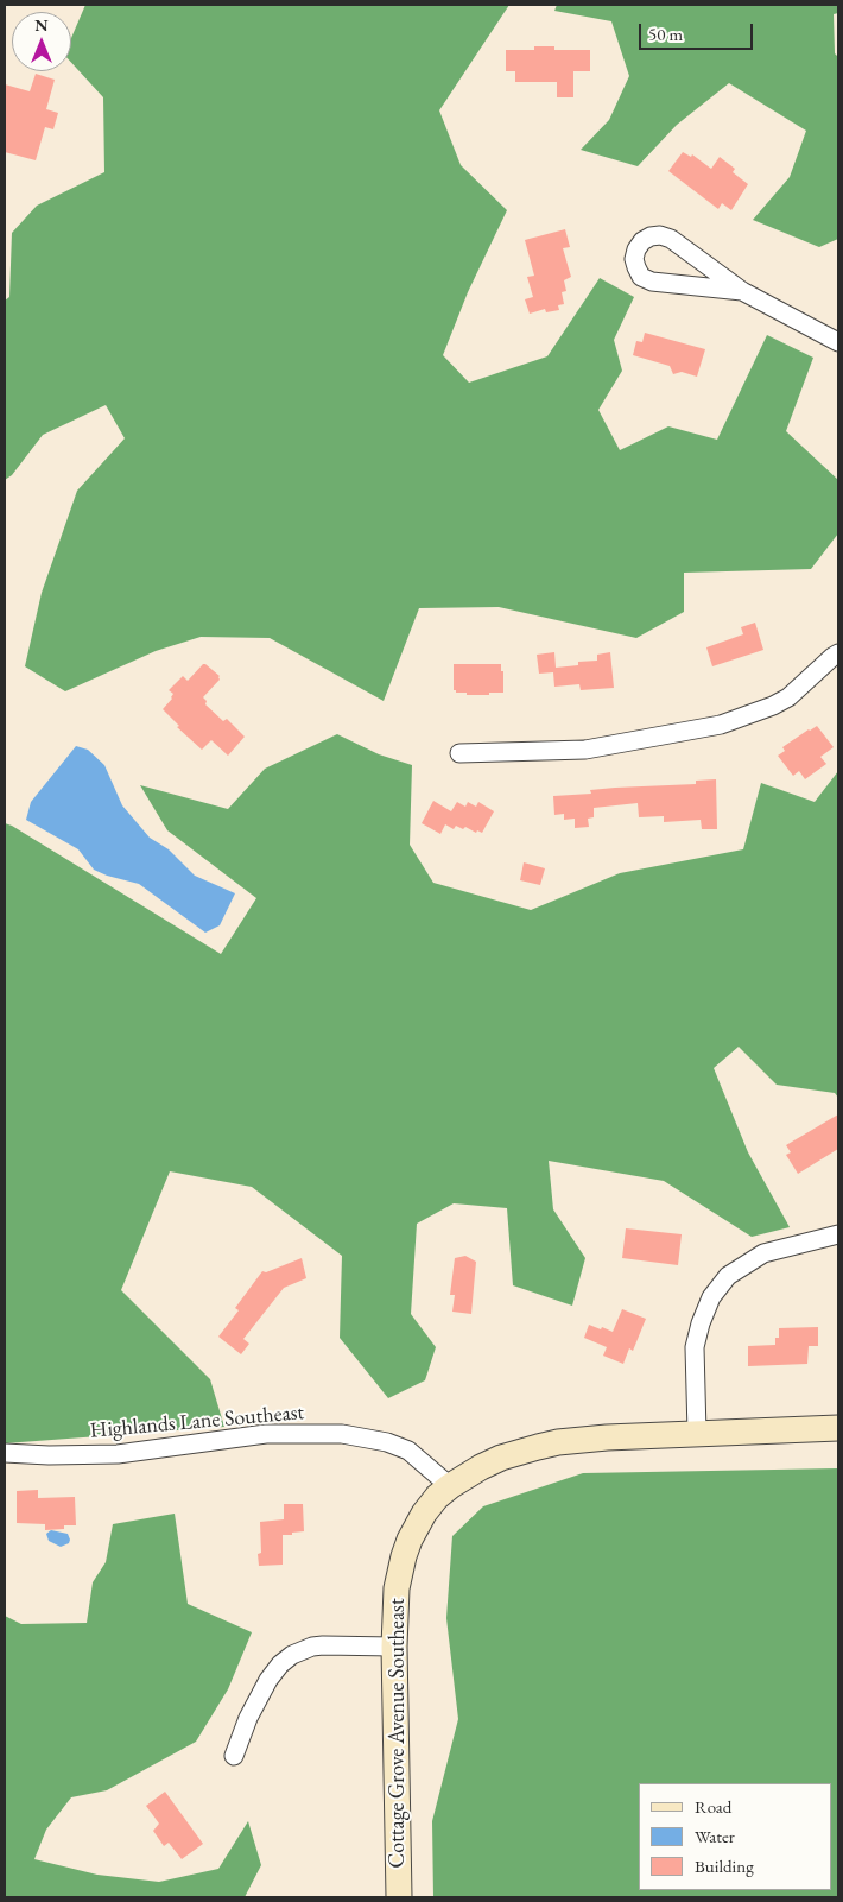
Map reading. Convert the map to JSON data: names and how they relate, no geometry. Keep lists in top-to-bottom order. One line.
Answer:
{"streets":{"main road":["Cottage Grove Avenue Southeast"],"street":["Highlands Lane Southeast"]},"crossings":[["Highlands Lane Southeast","Cottage Grove Avenue Southeast"]],"legend":["Road","Water","Building"],"scale_bar":"50 m","north":"top"}
